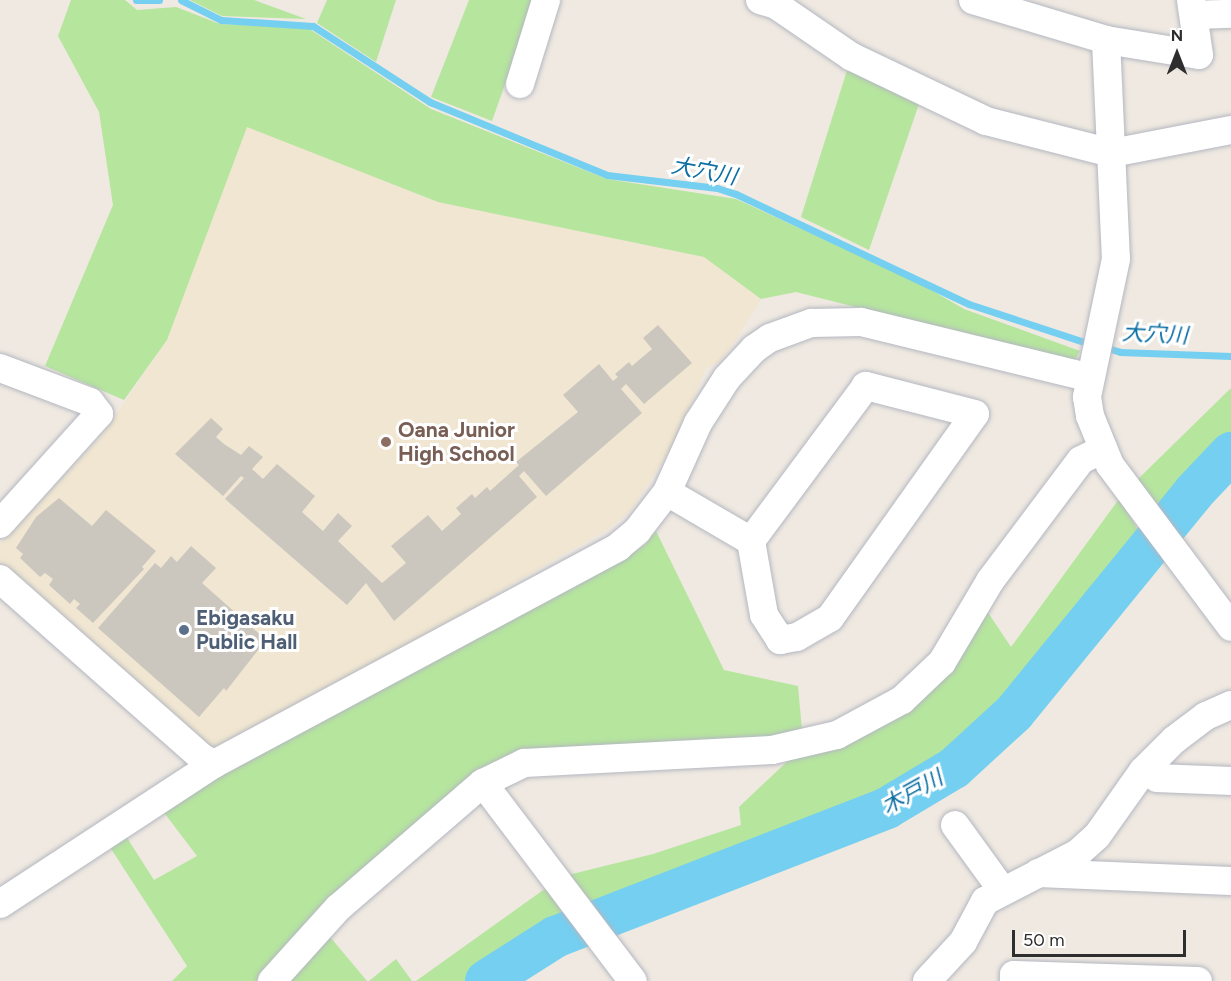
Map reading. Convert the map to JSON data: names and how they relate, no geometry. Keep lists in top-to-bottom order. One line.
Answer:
{"water":["大穴川","木戸川"],"places":["Oana Junior High School","Ebigasaku Public Hall"],"scale_bar":"50 m","north":"top"}
